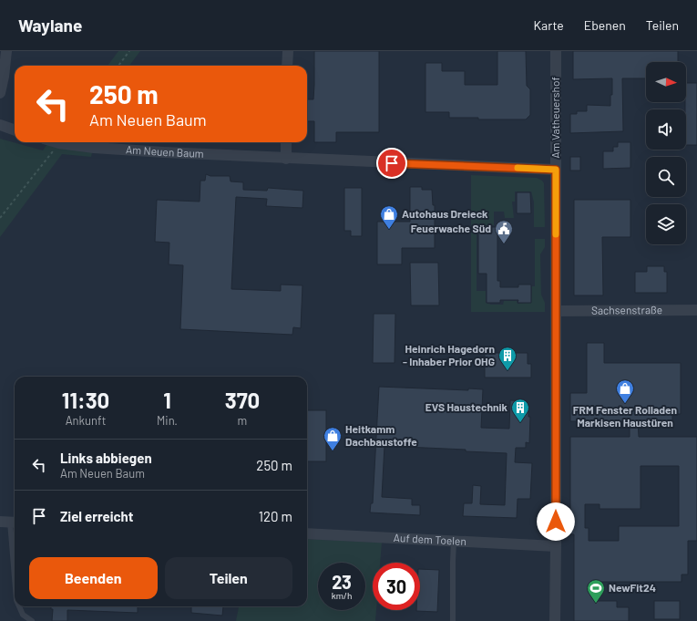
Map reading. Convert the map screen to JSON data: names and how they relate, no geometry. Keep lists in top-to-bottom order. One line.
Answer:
{"streets":{"street":["Am Vatheuershof","Am Neuen Baum","Sachsenstraße","Auf dem Toelen"]},"crossings":[["Am Vatheuershof","Am Neuen Baum"],["Am Vatheuershof","Sachsenstraße"],["Am Vatheuershof","Auf dem Toelen"]],"places":{"shop":["Autohaus Dreieck","FRM Fenster Rolladen Markisen Haustüren","Heitkamm Dachbaustoffe"],"public building":["Feuerwache Süd"],"building":["Heinrich Hagedorn - Inhaber Prior OHG","EVS Haustechnik"],"sports":["NewFit24"]},"north":"right","page":{"header":"Waylane","nav":["Karte","Ebenen","Teilen"],"turn":["250 m","Am Neuen Baum"],"eta":["11:30","Ankunft","1","Min.","370","m"],"list":[{"name":"Links abbiegen","note":"Am Neuen Baum","value":"250 m"},{"name":"Ziel erreicht","value":"120 m"}],"buttons":["Beenden","Teilen"],"speed":"23 km/h","limit":"30"}}
